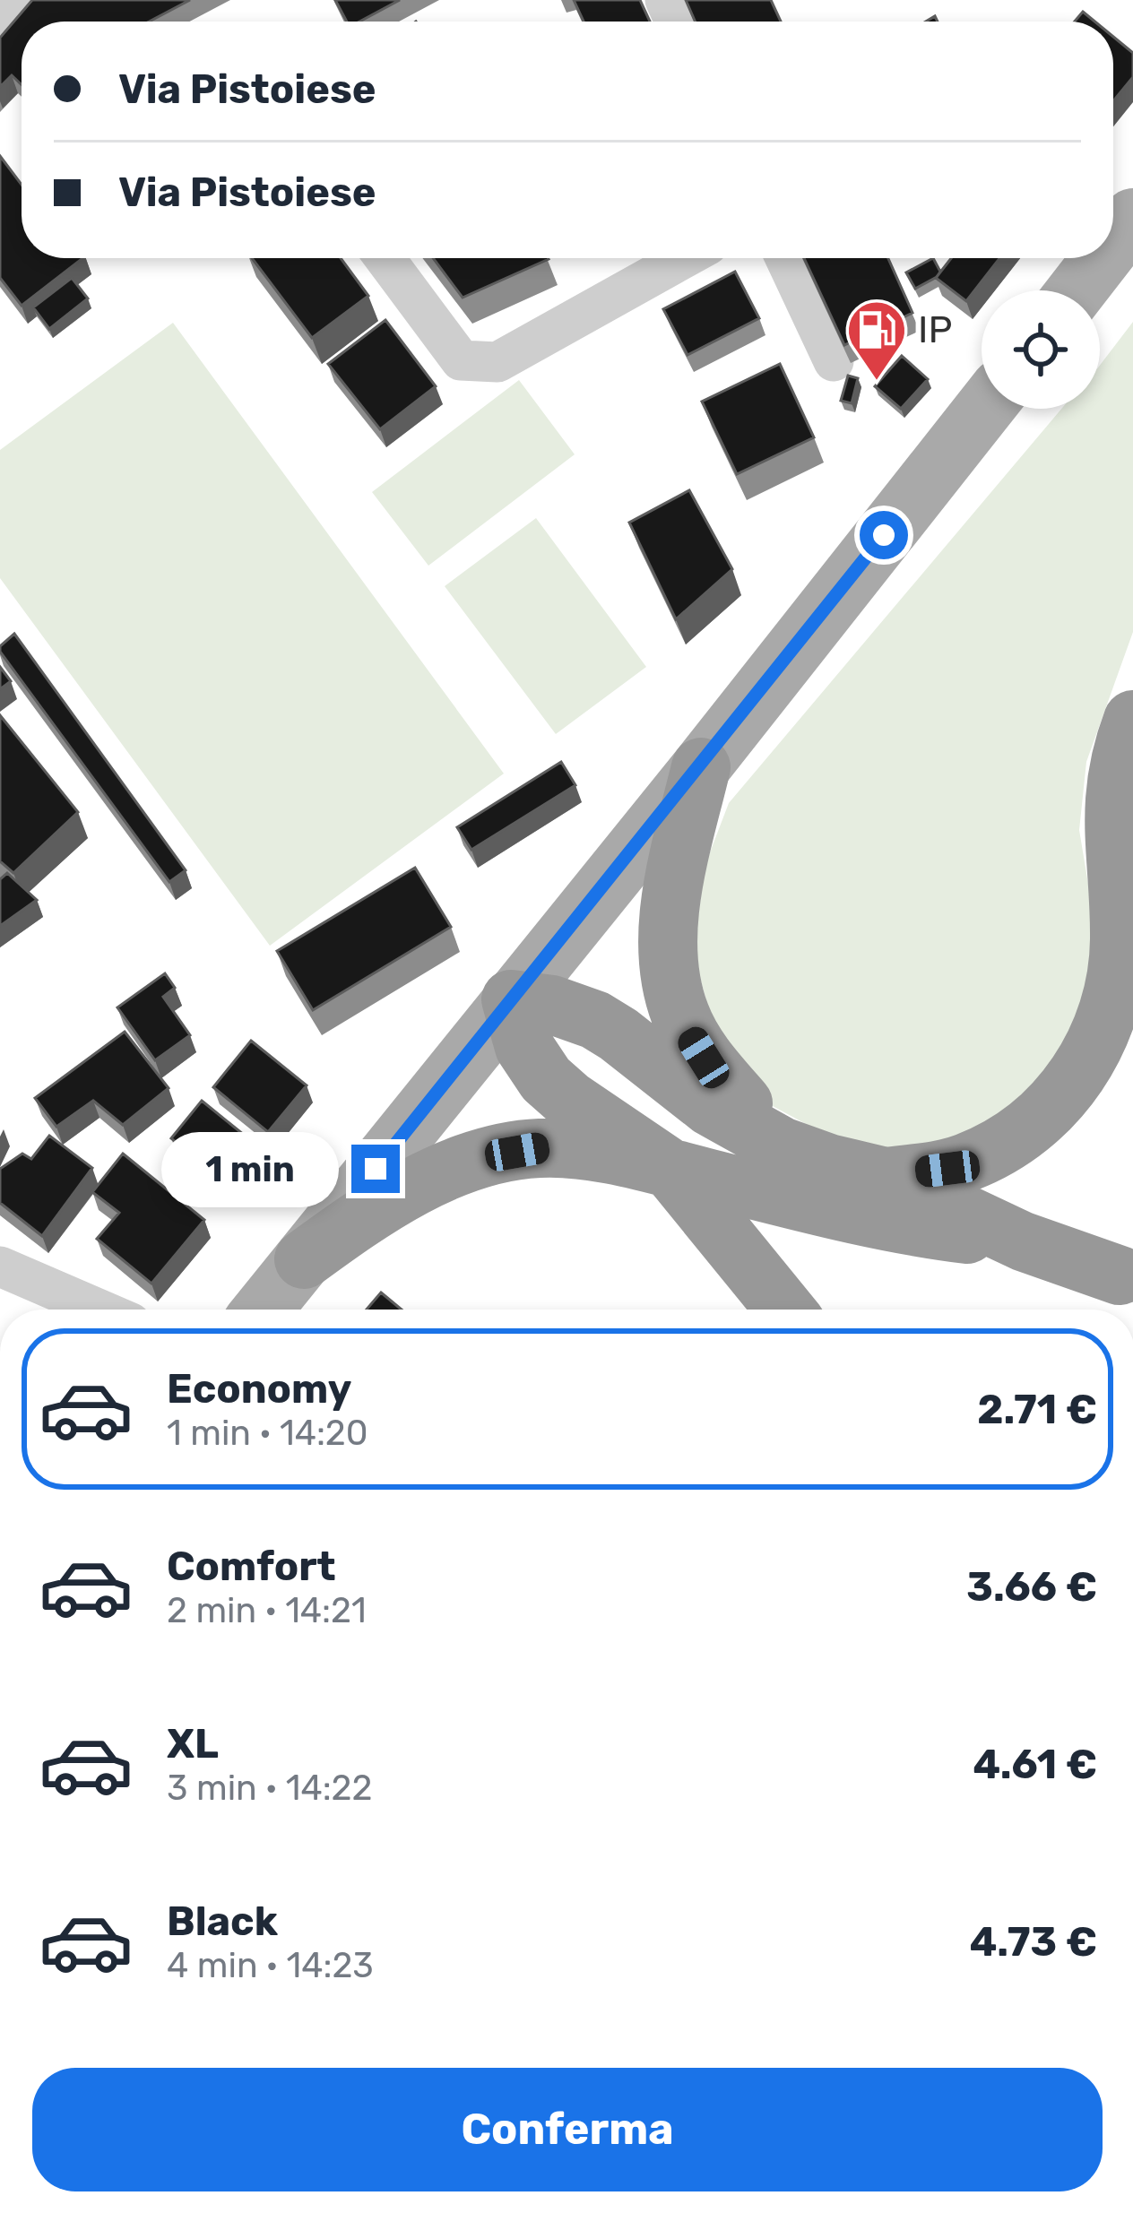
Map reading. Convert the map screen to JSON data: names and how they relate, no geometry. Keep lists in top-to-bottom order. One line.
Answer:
{"places":{"fuel station":["IP"]},"page":{"banner":["Via Pistoiese","Via Pistoiese"],"bubble":"1 min","list":[{"name":"Economy","note":"1 min · 14:20","value":"2.71 €"},{"name":"Comfort","note":"2 min · 14:21","value":"3.66 €"},{"name":"XL","note":"3 min · 14:22","value":"4.61 €"},{"name":"Black","note":"4 min · 14:23","value":"4.73 €"}],"buttons":"Conferma"}}
